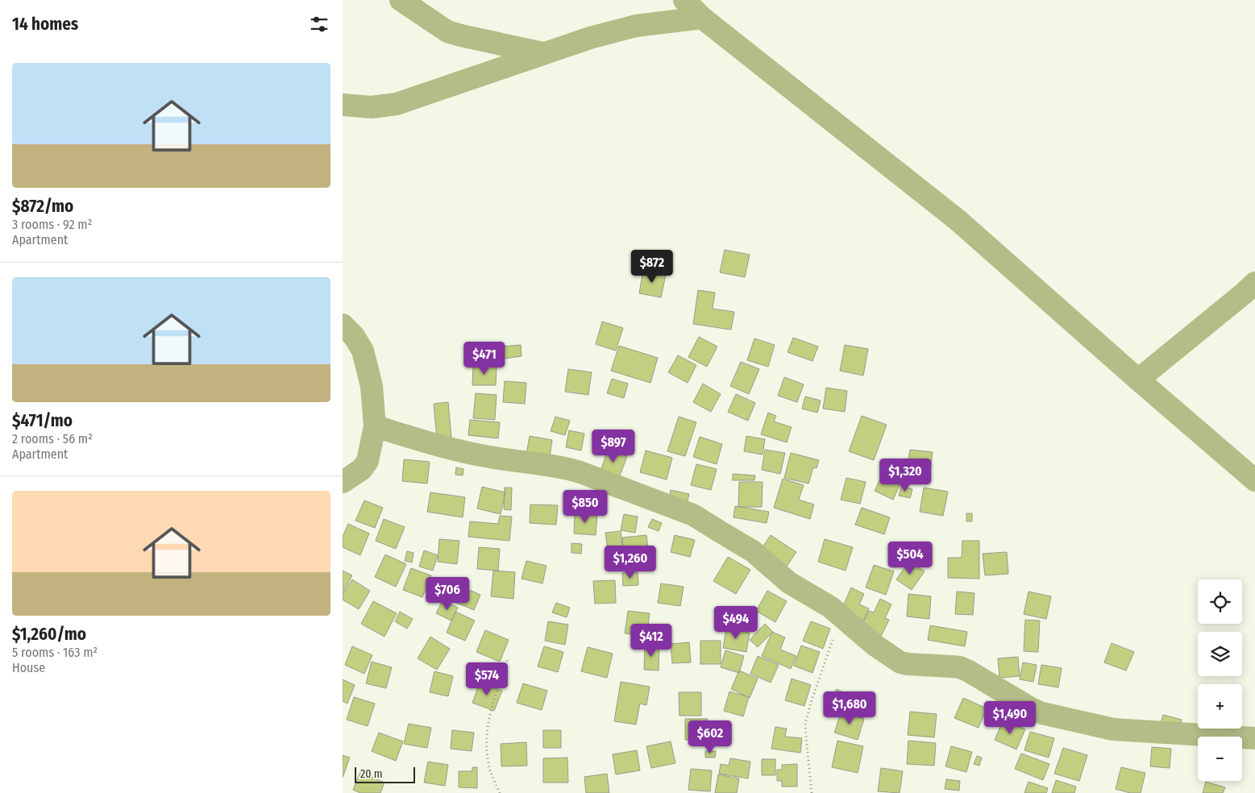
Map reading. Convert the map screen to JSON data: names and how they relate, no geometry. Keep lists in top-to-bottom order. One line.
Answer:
{"scale_bar":"20 m","page":{"heading":"14 homes","list":[{"name":"$872/mo","note":"3 rooms · 92 m² · Apartment"},{"name":"$471/mo","note":"2 rooms · 56 m² · Apartment"},{"name":"$1,260/mo","note":"5 rooms · 163 m² · House"}],"price":["$872","$471","$897","$1,320","$850","$504","$1,260","$706","$494","$412","$574","$1,680","$1,490","$602"],"map_buttons":["+","−"],"scale":"20 m"}}
